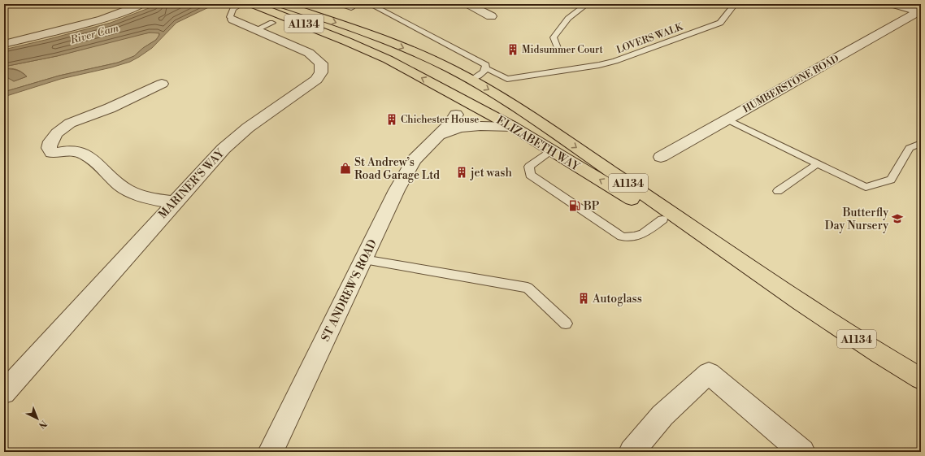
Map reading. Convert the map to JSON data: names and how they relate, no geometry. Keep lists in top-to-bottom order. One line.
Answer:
{"streets":{"main road":["A1134","ELIZABETH WAY"],"street":["HUMBERSTONE ROAD","MARINER'S WAY","ST ANDREW'S ROAD"],"lane":["LOVERS WALK"]},"crossings":[["ELIZABETH WAY","ST ANDREW'S ROAD"]],"water":["River Cam"],"places":{"building":["Midsummer Court","Chichester House","jet wash","Autoglass"],"shop":["St Andrew’s Road Garage Ltd"],"fuel station":["BP"],"school or university":["Butterfly Day Nursery"]},"north":"bottom right"}
